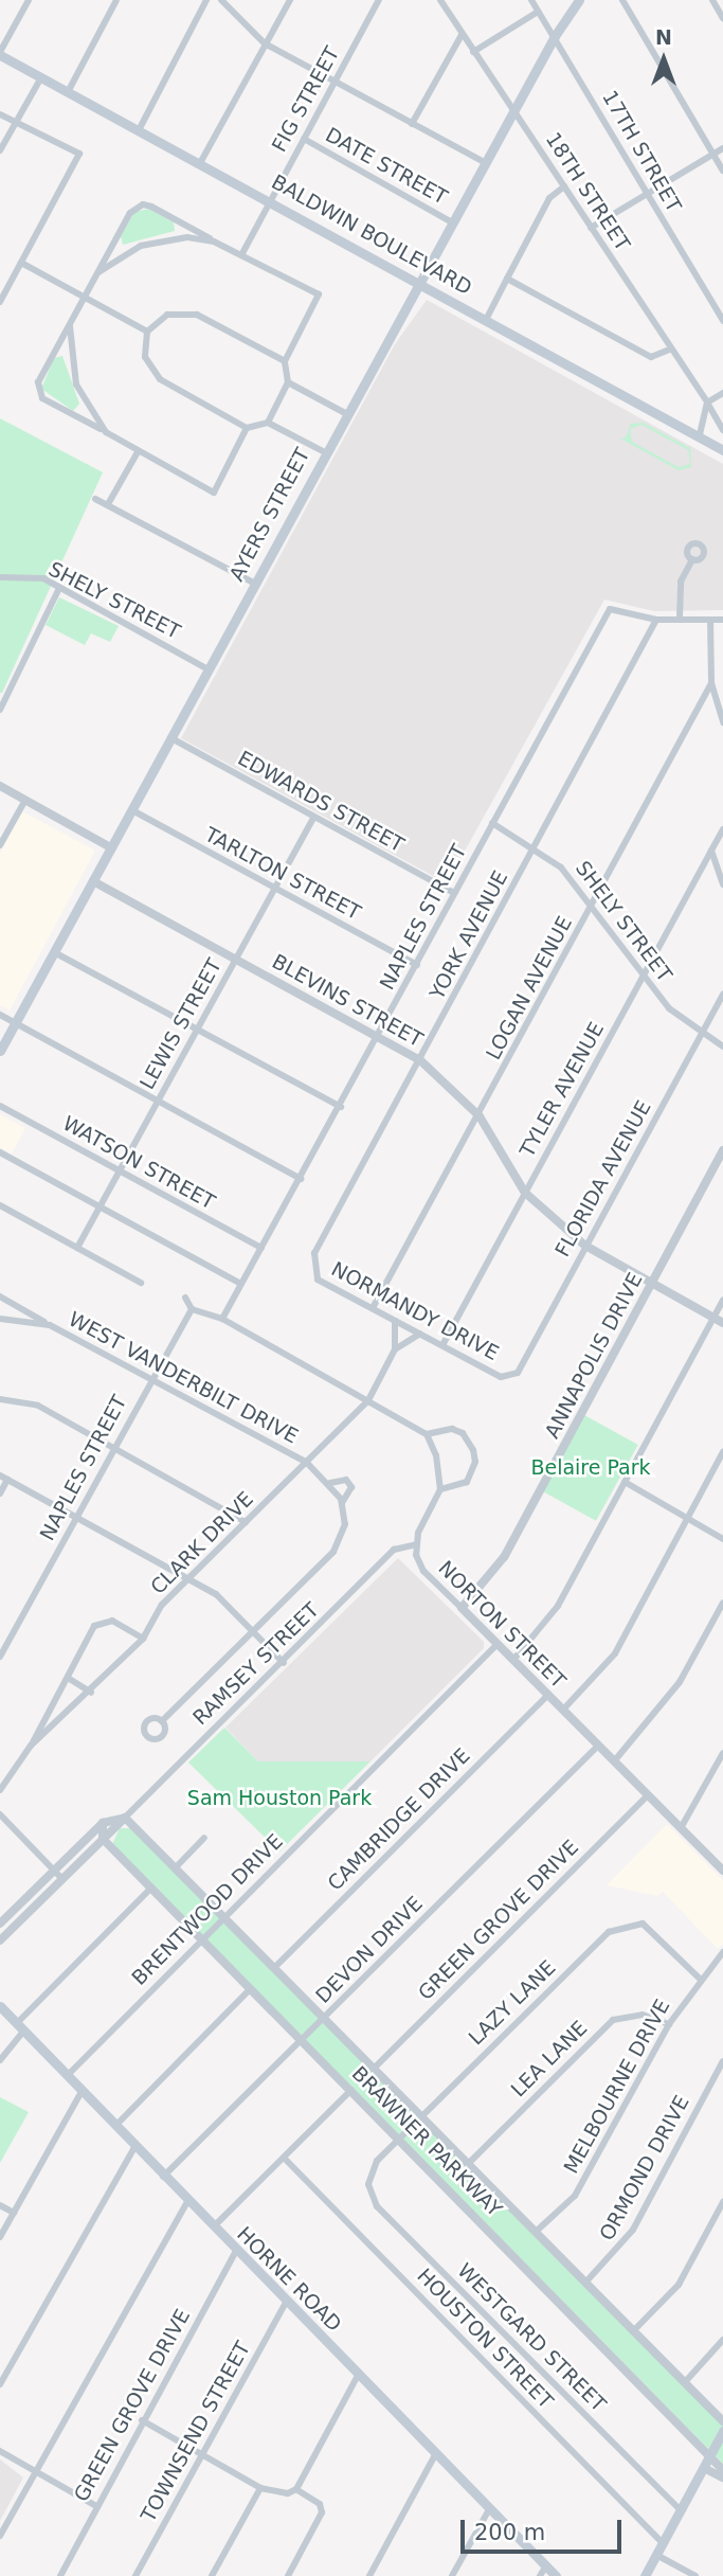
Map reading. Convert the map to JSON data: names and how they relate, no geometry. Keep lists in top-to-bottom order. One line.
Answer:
{"streets":{"main road":["BALDWIN BOULEVARD","AYERS STREET","HORNE ROAD"],"street":["FIG STREET","17TH STREET","DATE STREET","18TH STREET","SHELY STREET","EDWARDS STREET","TARLTON STREET","NAPLES STREET","YORK AVENUE","LOGAN AVENUE","BLEVINS STREET","LEWIS STREET","TYLER AVENUE","WATSON STREET","FLORIDA AVENUE","NORMANDY DRIVE","ANNAPOLIS DRIVE","WEST VANDERBILT DRIVE","CLARK DRIVE","NORTON STREET","RAMSEY STREET","CAMBRIDGE DRIVE","BRENTWOOD DRIVE","GREEN GROVE DRIVE","DEVON DRIVE","LAZY LANE","LEA LANE","MELBOURNE DRIVE","BRAWNER PARKWAY","ORMOND DRIVE","WESTGARD STREET","HOUSTON STREET","TOWNSEND STREET"]},"crossings":[["FIG STREET","DATE STREET"],["FIG STREET","BALDWIN BOULEVARD"],["17TH STREET","AYERS STREET"],["DATE STREET","AYERS STREET"],["18TH STREET","AYERS STREET"],["BALDWIN BOULEVARD","AYERS STREET"],["AYERS STREET","SHELY STREET"],["AYERS STREET","EDWARDS STREET"],["AYERS STREET","TARLTON STREET"],["AYERS STREET","BLEVINS STREET"],["SHELY STREET","NAPLES STREET"],["SHELY STREET","YORK AVENUE"],["SHELY STREET","LOGAN AVENUE"],["SHELY STREET","TYLER AVENUE"],["SHELY STREET","FLORIDA AVENUE"],["EDWARDS STREET","NAPLES STREET"],["EDWARDS STREET","LEWIS STREET"],["TARLTON STREET","NAPLES STREET"],["TARLTON STREET","LEWIS STREET"],["NAPLES STREET","YORK AVENUE"],["NAPLES STREET","BLEVINS STREET"],["NAPLES STREET","WATSON STREET"],["NAPLES STREET","WEST VANDERBILT DRIVE"],["YORK AVENUE","BLEVINS STREET"],["YORK AVENUE","NORMANDY DRIVE"],["LOGAN AVENUE","BLEVINS STREET"],["LOGAN AVENUE","NORMANDY DRIVE"],["BLEVINS STREET","LEWIS STREET"],["BLEVINS STREET","TYLER AVENUE"],["BLEVINS STREET","FLORIDA AVENUE"],["BLEVINS STREET","ANNAPOLIS DRIVE"],["LEWIS STREET","WATSON STREET"],["TYLER AVENUE","NORMANDY DRIVE"],["FLORIDA AVENUE","NORMANDY DRIVE"],["NORMANDY DRIVE","CLARK DRIVE"],["ANNAPOLIS DRIVE","NORTON STREET"],["WEST VANDERBILT DRIVE","CLARK DRIVE"],["NORTON STREET","RAMSEY STREET"],["NORTON STREET","CAMBRIDGE DRIVE"],["NORTON STREET","BRENTWOOD DRIVE"],["NORTON STREET","GREEN GROVE DRIVE"],["NORTON STREET","DEVON DRIVE"],["RAMSEY STREET","BRAWNER PARKWAY"],["CAMBRIDGE DRIVE","BRAWNER PARKWAY"],["BRENTWOOD DRIVE","BRAWNER PARKWAY"],["BRENTWOOD DRIVE","HORNE ROAD"],["GREEN GROVE DRIVE","BRAWNER PARKWAY"],["GREEN GROVE DRIVE","HORNE ROAD"],["DEVON DRIVE","BRAWNER PARKWAY"],["DEVON DRIVE","HORNE ROAD"],["LAZY LANE","MELBOURNE DRIVE"],["LAZY LANE","BRAWNER PARKWAY"],["LAZY LANE","WESTGARD STREET"],["LEA LANE","MELBOURNE DRIVE"],["LEA LANE","BRAWNER PARKWAY"],["MELBOURNE DRIVE","BRAWNER PARKWAY"],["BRAWNER PARKWAY","ORMOND DRIVE"],["HORNE ROAD","TOWNSEND STREET"]],"parks":["Belaire Park","Sam Houston Park"],"scale_bar":"200 m","north":"top"}
